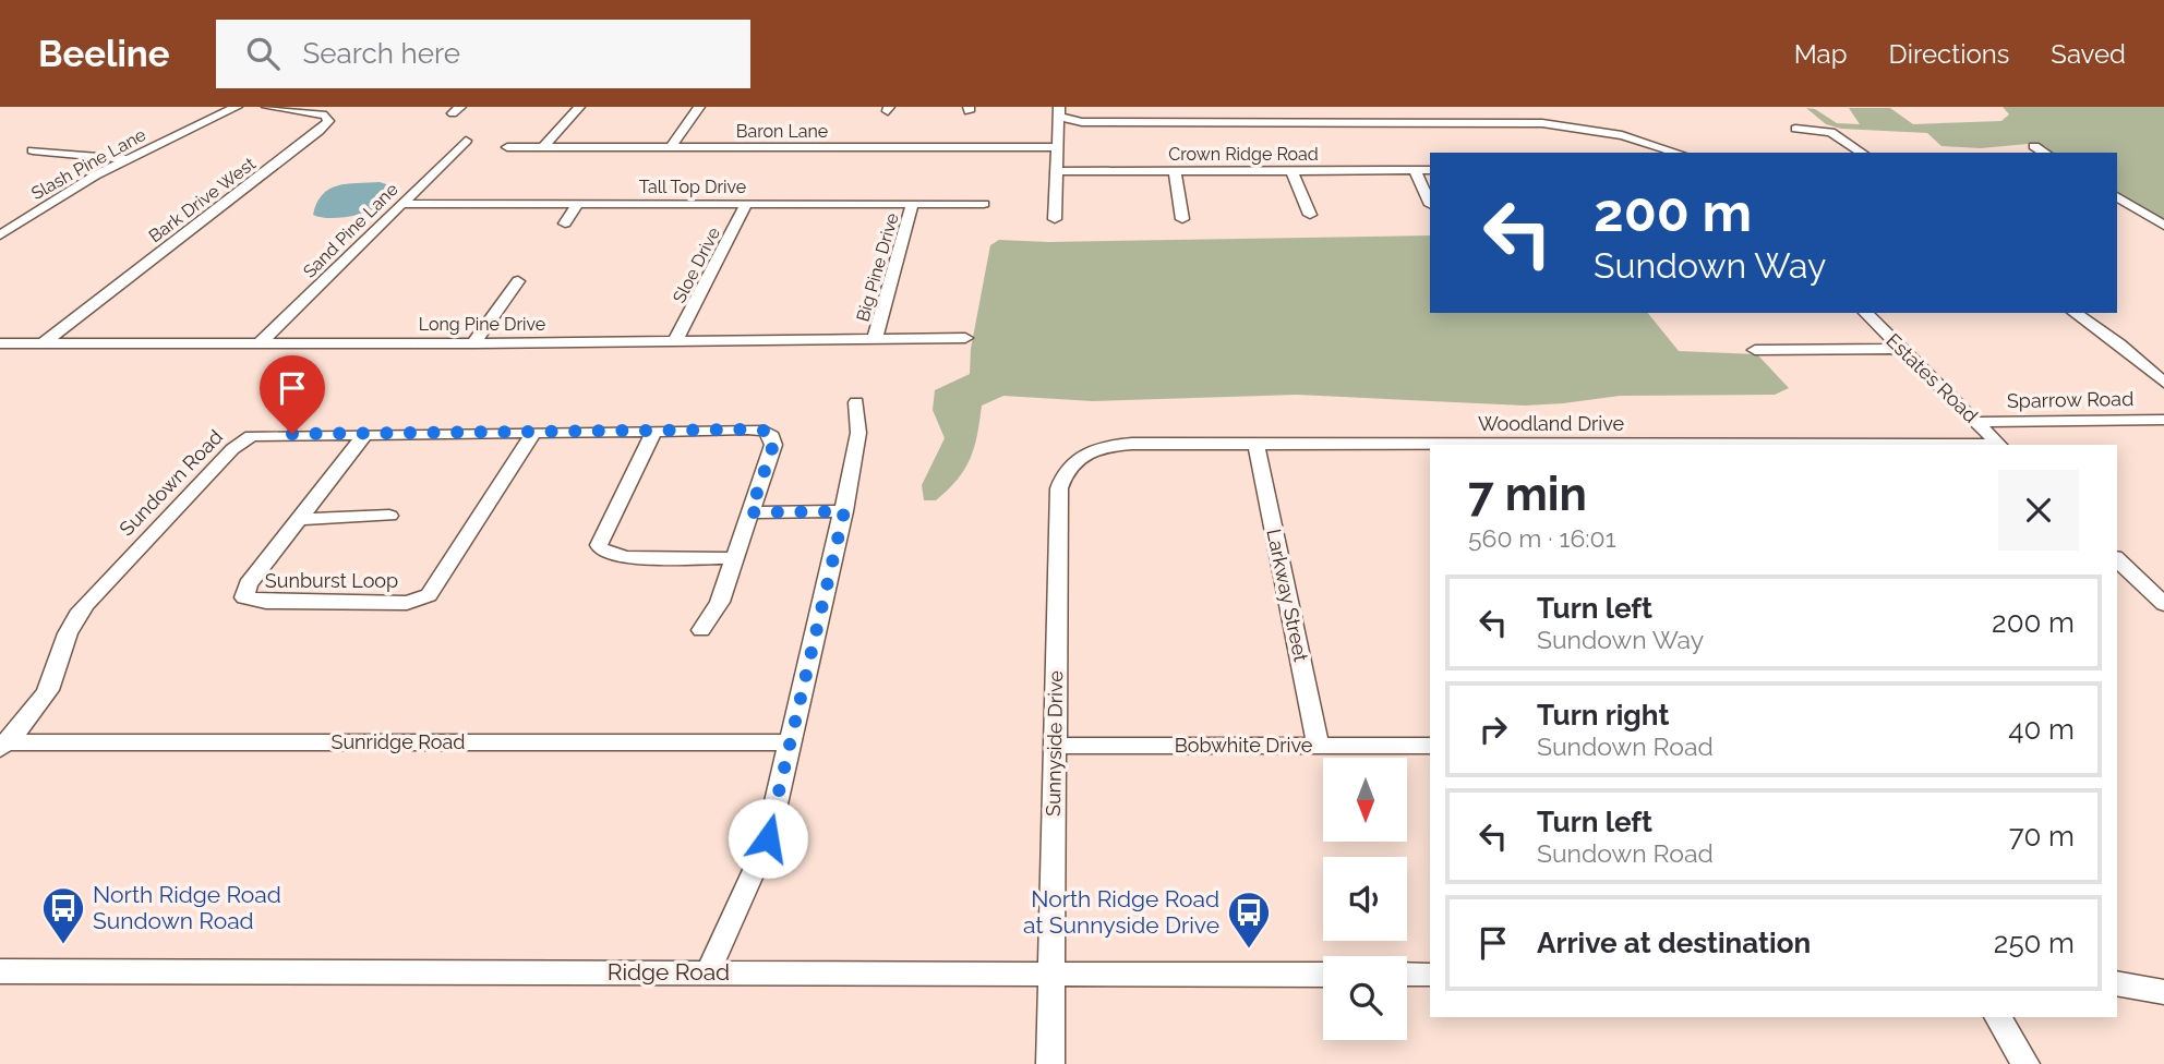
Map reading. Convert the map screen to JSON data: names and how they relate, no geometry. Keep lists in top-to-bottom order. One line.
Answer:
{"streets":{"street":["Baron Lane","Crown Ridge Road","Slash Pine Lane","Tall Top Drive","Bark Drive West","Sand Pine Lane","Sloe Drive","Big Pine Drive","Long Pine Drive","Estates Road","Sparrow Road","Woodland Drive","Sundown Road","Sunburst Loop","Larkway Street","Sunridge Road","Sunnyside Drive","Bobwhite Drive","Ridge Road"]},"crossings":[["Tall Top Drive","Sand Pine Lane"],["Tall Top Drive","Sloe Drive"],["Tall Top Drive","Big Pine Drive"],["Bark Drive West","Long Pine Drive"],["Sand Pine Lane","Long Pine Drive"],["Sloe Drive","Long Pine Drive"],["Big Pine Drive","Long Pine Drive"],["Estates Road","Sparrow Road"],["Woodland Drive","Larkway Street"],["Woodland Drive","Sunnyside Drive"],["Sundown Road","Sunburst Loop"],["Sundown Road","Sunridge Road"],["Larkway Street","Bobwhite Drive"],["Sunnyside Drive","Bobwhite Drive"],["Sunnyside Drive","Ridge Road"]],"places":{"bus stop":["North Ridge Road Sundown Road","North Ridge Road at Sunnyside Drive"]},"north":"bottom","page":{"header":"Beeline","search":"Search here","nav":["Map","Directions","Saved"],"turn":["200 m","Sundown Way"],"heading":["7 min","560 m · 16:01"],"list":[{"name":"Turn left","note":"Sundown Way","value":"200 m"},{"name":"Turn right","note":"Sundown Road","value":"40 m"},{"name":"Turn left","note":"Sundown Road","value":"70 m"},{"name":"Arrive at destination","value":"250 m"}]}}
